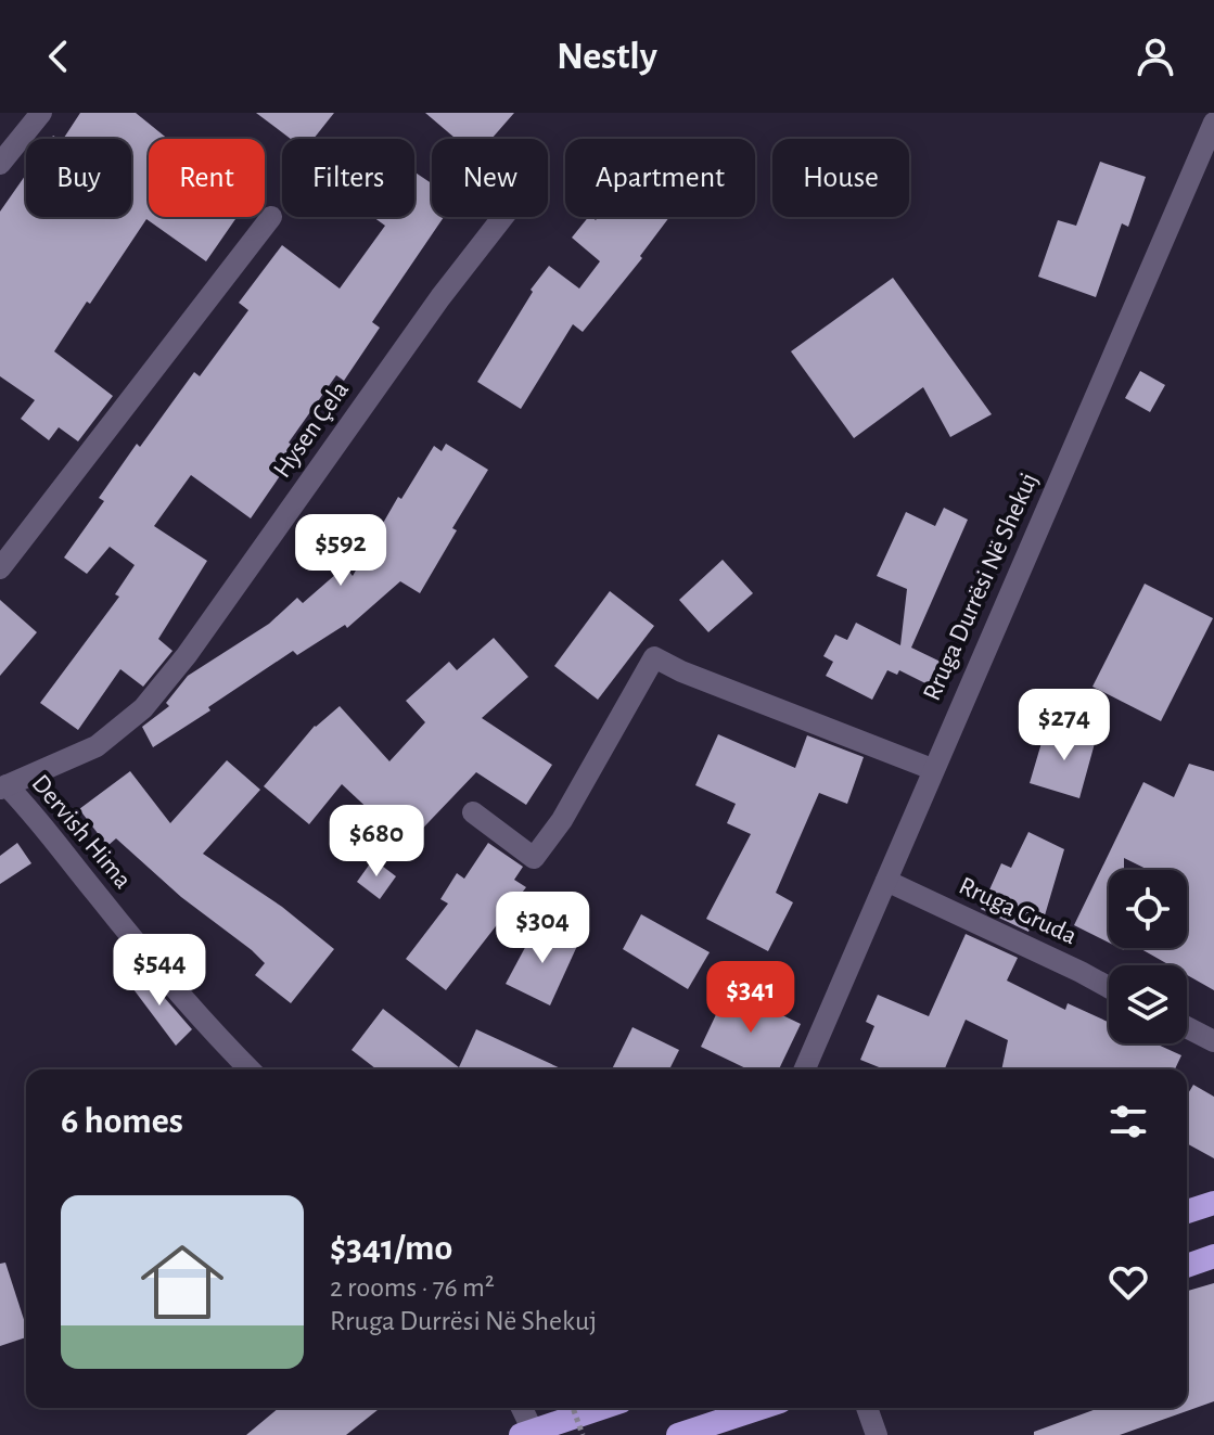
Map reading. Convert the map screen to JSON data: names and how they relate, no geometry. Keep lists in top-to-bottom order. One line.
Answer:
{"streets":{"street":["Hysen Çela","Rruga Durrësi Në Shekuj","Dervish Hima","Rruga Gruda"]},"crossings":[["Hysen Çela","Dervish Hima"],["Rruga Durrësi Në Shekuj","Rruga Gruda"]],"page":{"header":"Nestly","chip":["Buy","Rent","Filters","New","Apartment","House"],"price":["$592","$274","$680","$304","$544","$341"],"heading":"6 homes","list":[{"name":"$341/mo","note":"2 rooms · 76 m² · Rruga Durrësi Në Shekuj"}]}}
